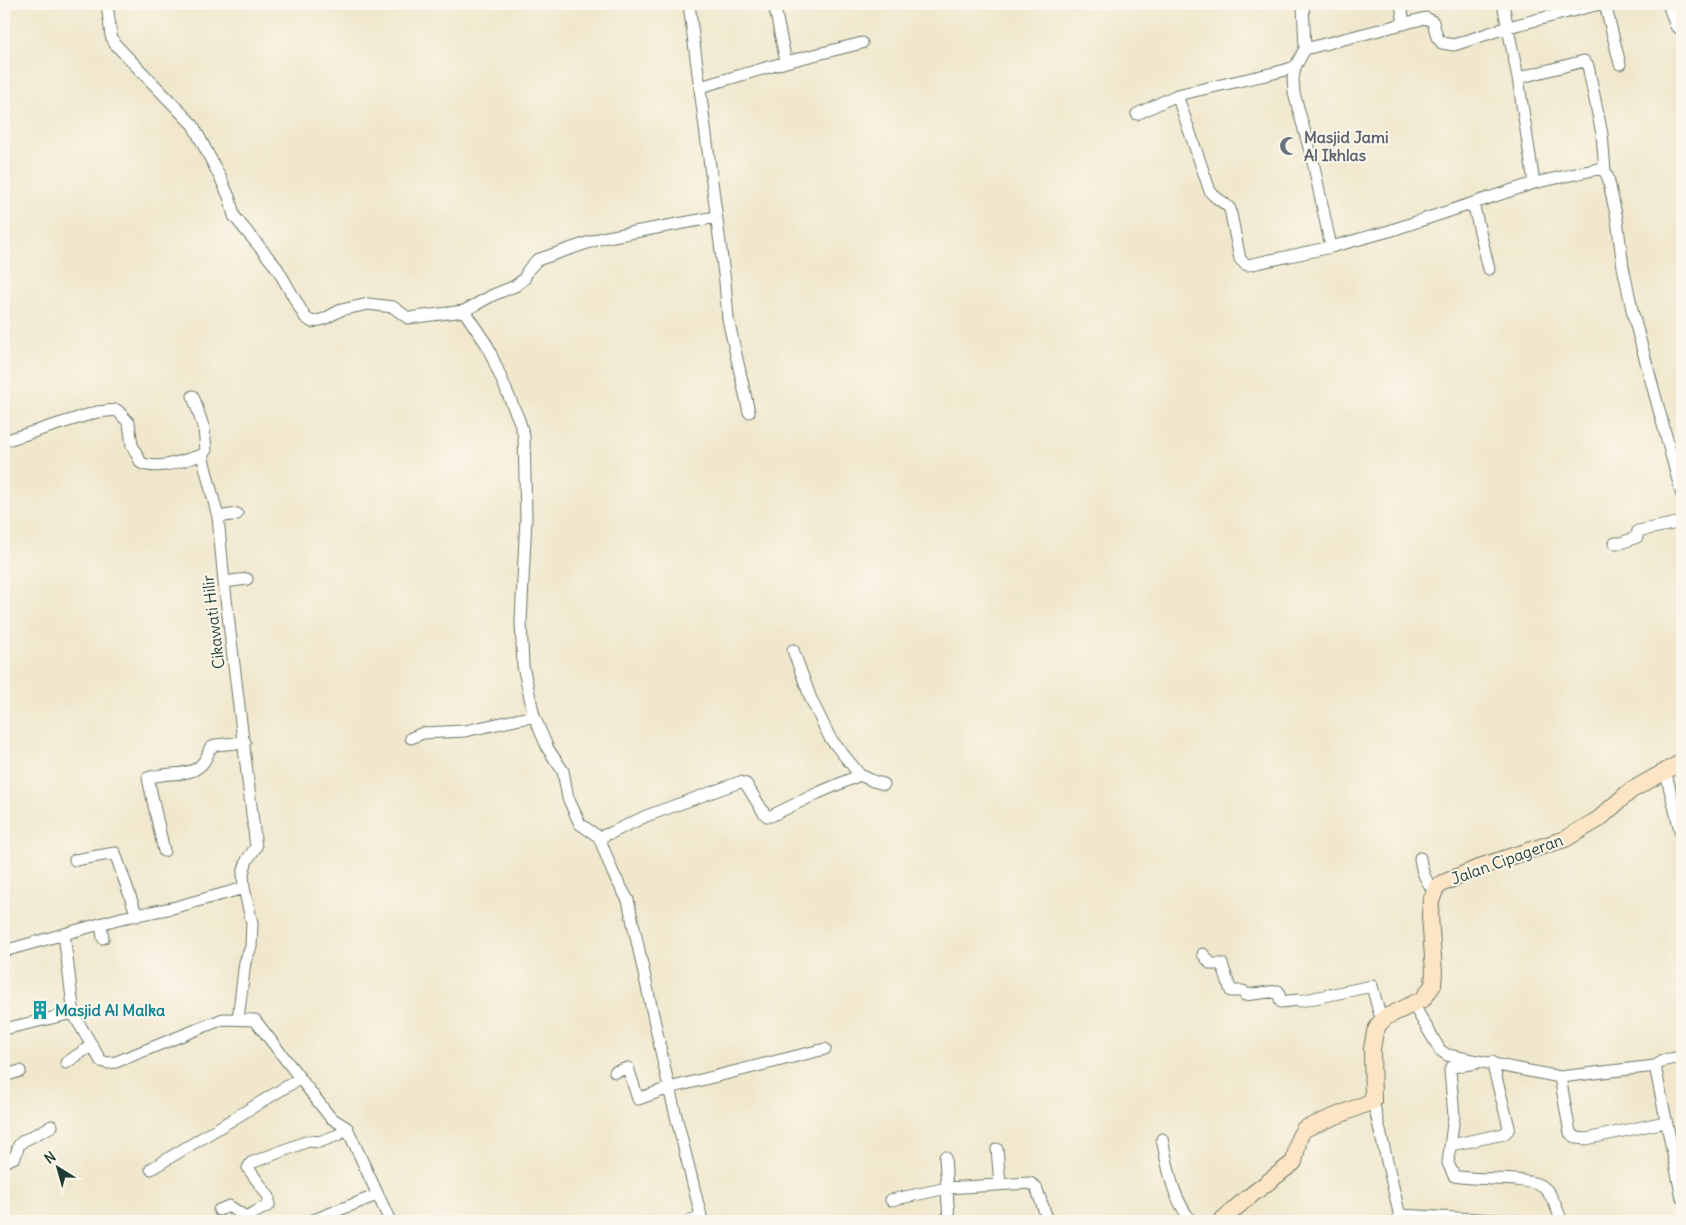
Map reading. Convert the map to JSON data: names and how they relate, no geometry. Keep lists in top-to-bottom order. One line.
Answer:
{"streets":{"street":["Cikawati Hilir","Jalan Cipageran"]},"places":{"mosque":["Masjid Jami Al Ikhlas"],"building":["Masjid Al Malka"]},"north":"top left"}
